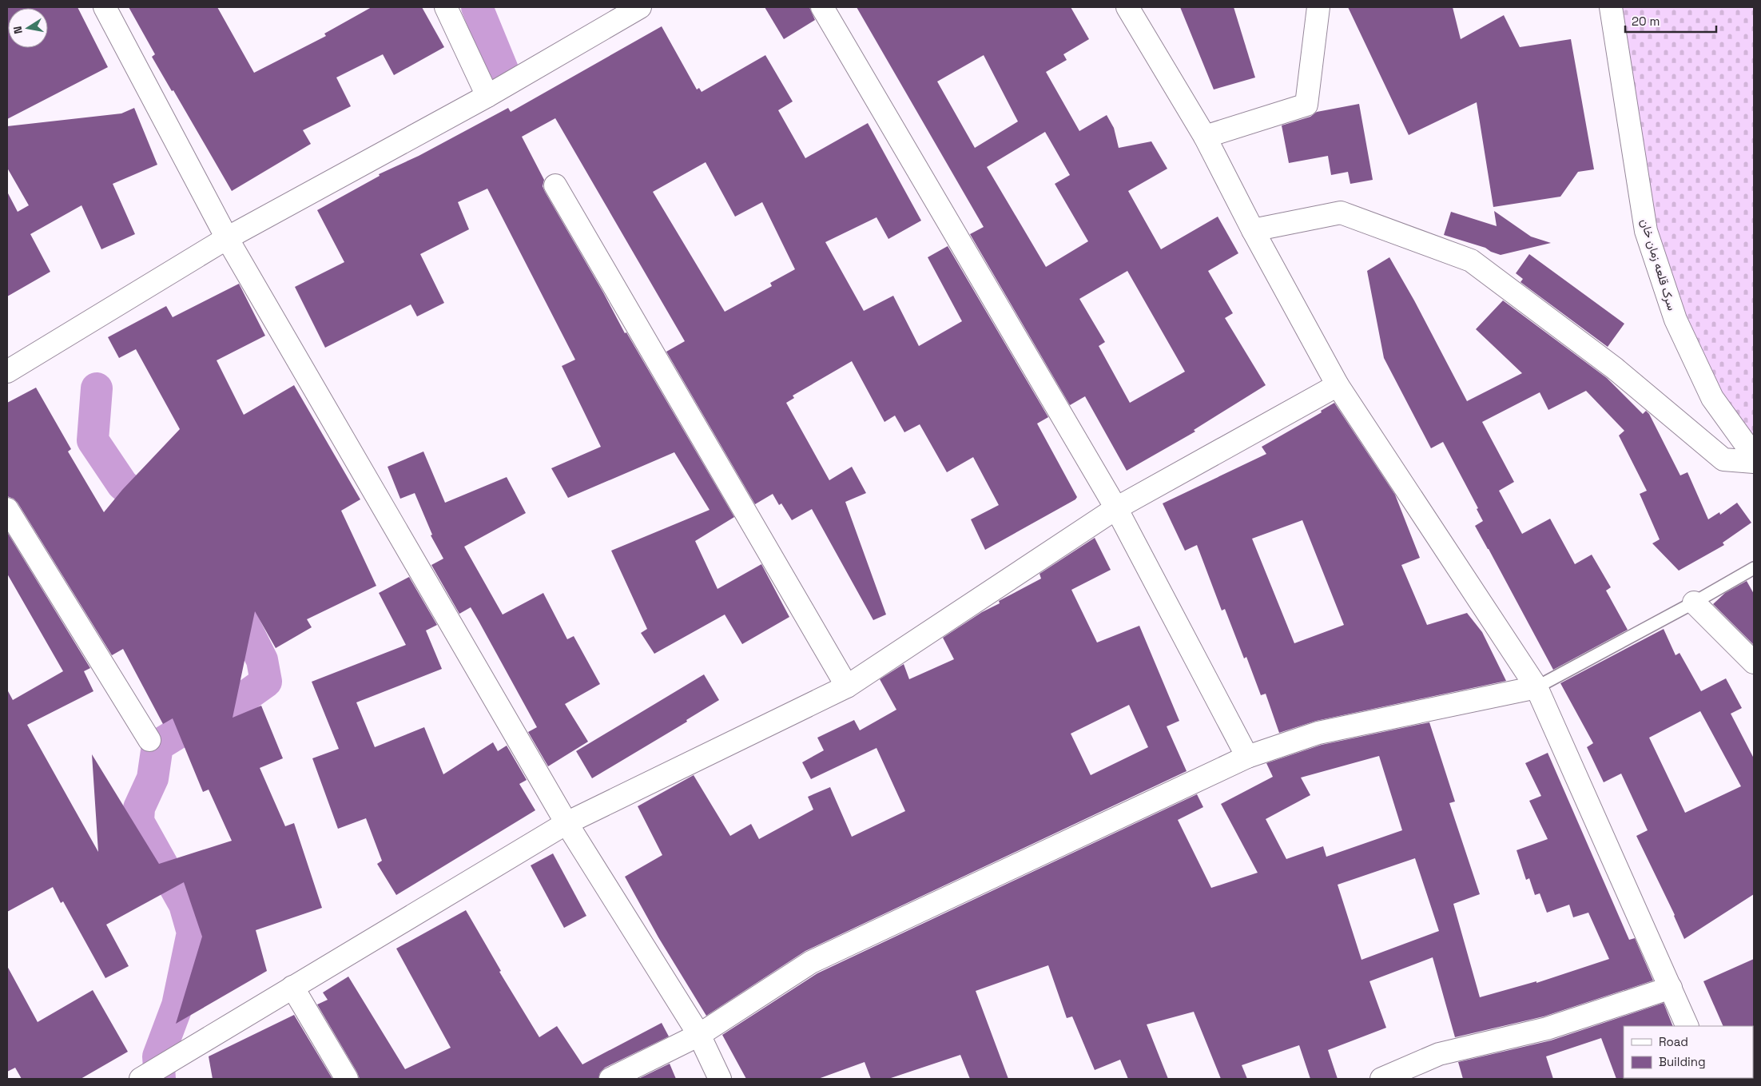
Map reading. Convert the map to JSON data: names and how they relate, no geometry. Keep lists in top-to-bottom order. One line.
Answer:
{"streets":{"street":["سرک قلعه زمان خان"]},"legend":["Road","Building"],"scale_bar":"20 m","north":"left"}
